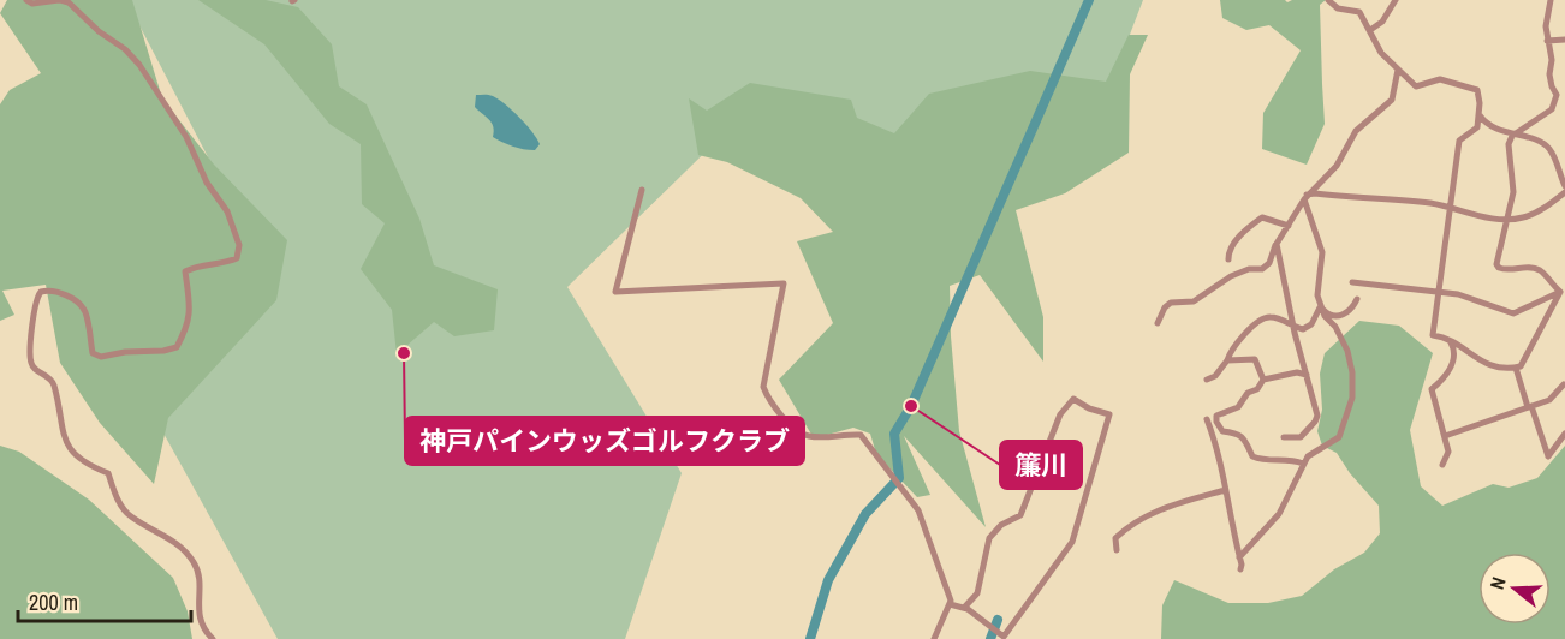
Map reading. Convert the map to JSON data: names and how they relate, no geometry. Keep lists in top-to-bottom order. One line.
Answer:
{"places":["神戸パインウッズゴルフクラブ","簾川"],"scale_bar":"200 m","north":"left"}
